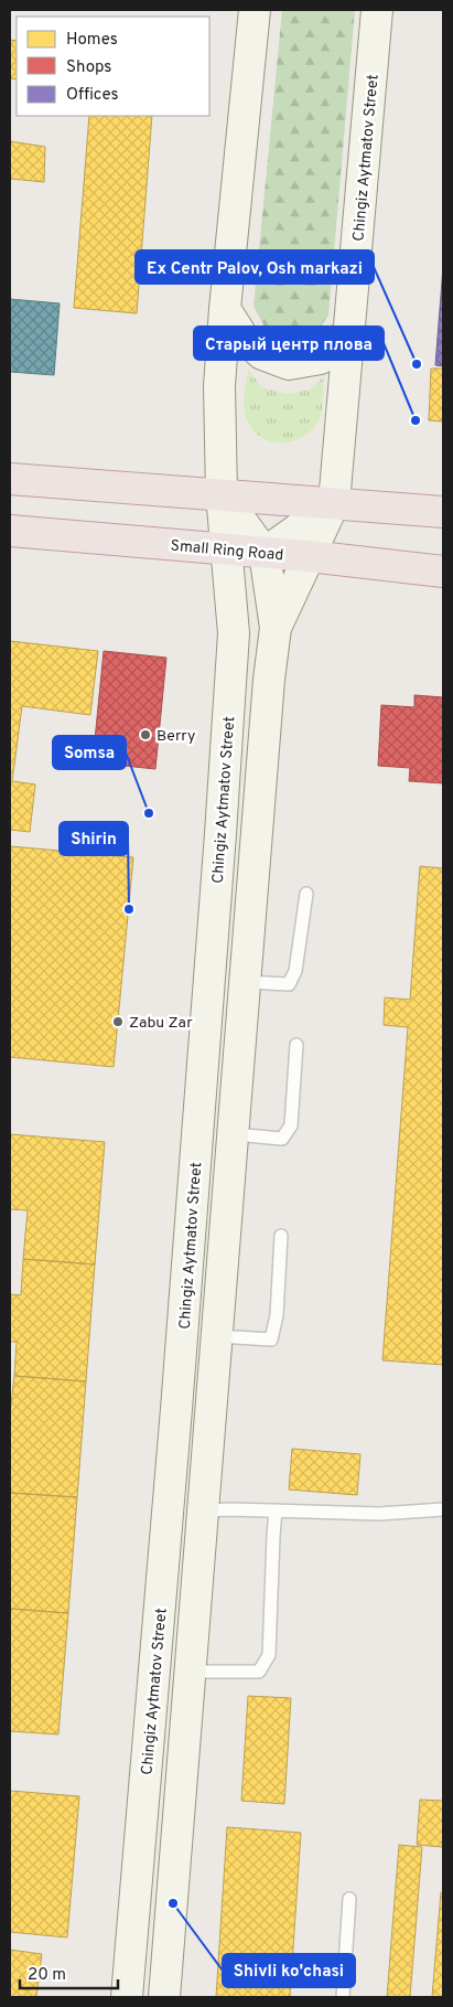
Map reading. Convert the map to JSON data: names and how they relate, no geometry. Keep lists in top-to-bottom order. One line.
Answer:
{"streets":{"highway":["Small Ring Road"],"main road":["Chingiz Aytmatov Street"]},"crossings":[["Chingiz Aytmatov Street","Small Ring Road"]],"places":["Ex Centr Palov, Osh markazi","Старый центр плова","Berry","Somsa","Shirin","Zabu Zar","Shivli ko'chasi"],"legend":["Homes","Shops","Offices"],"scale_bar":"20 m"}
